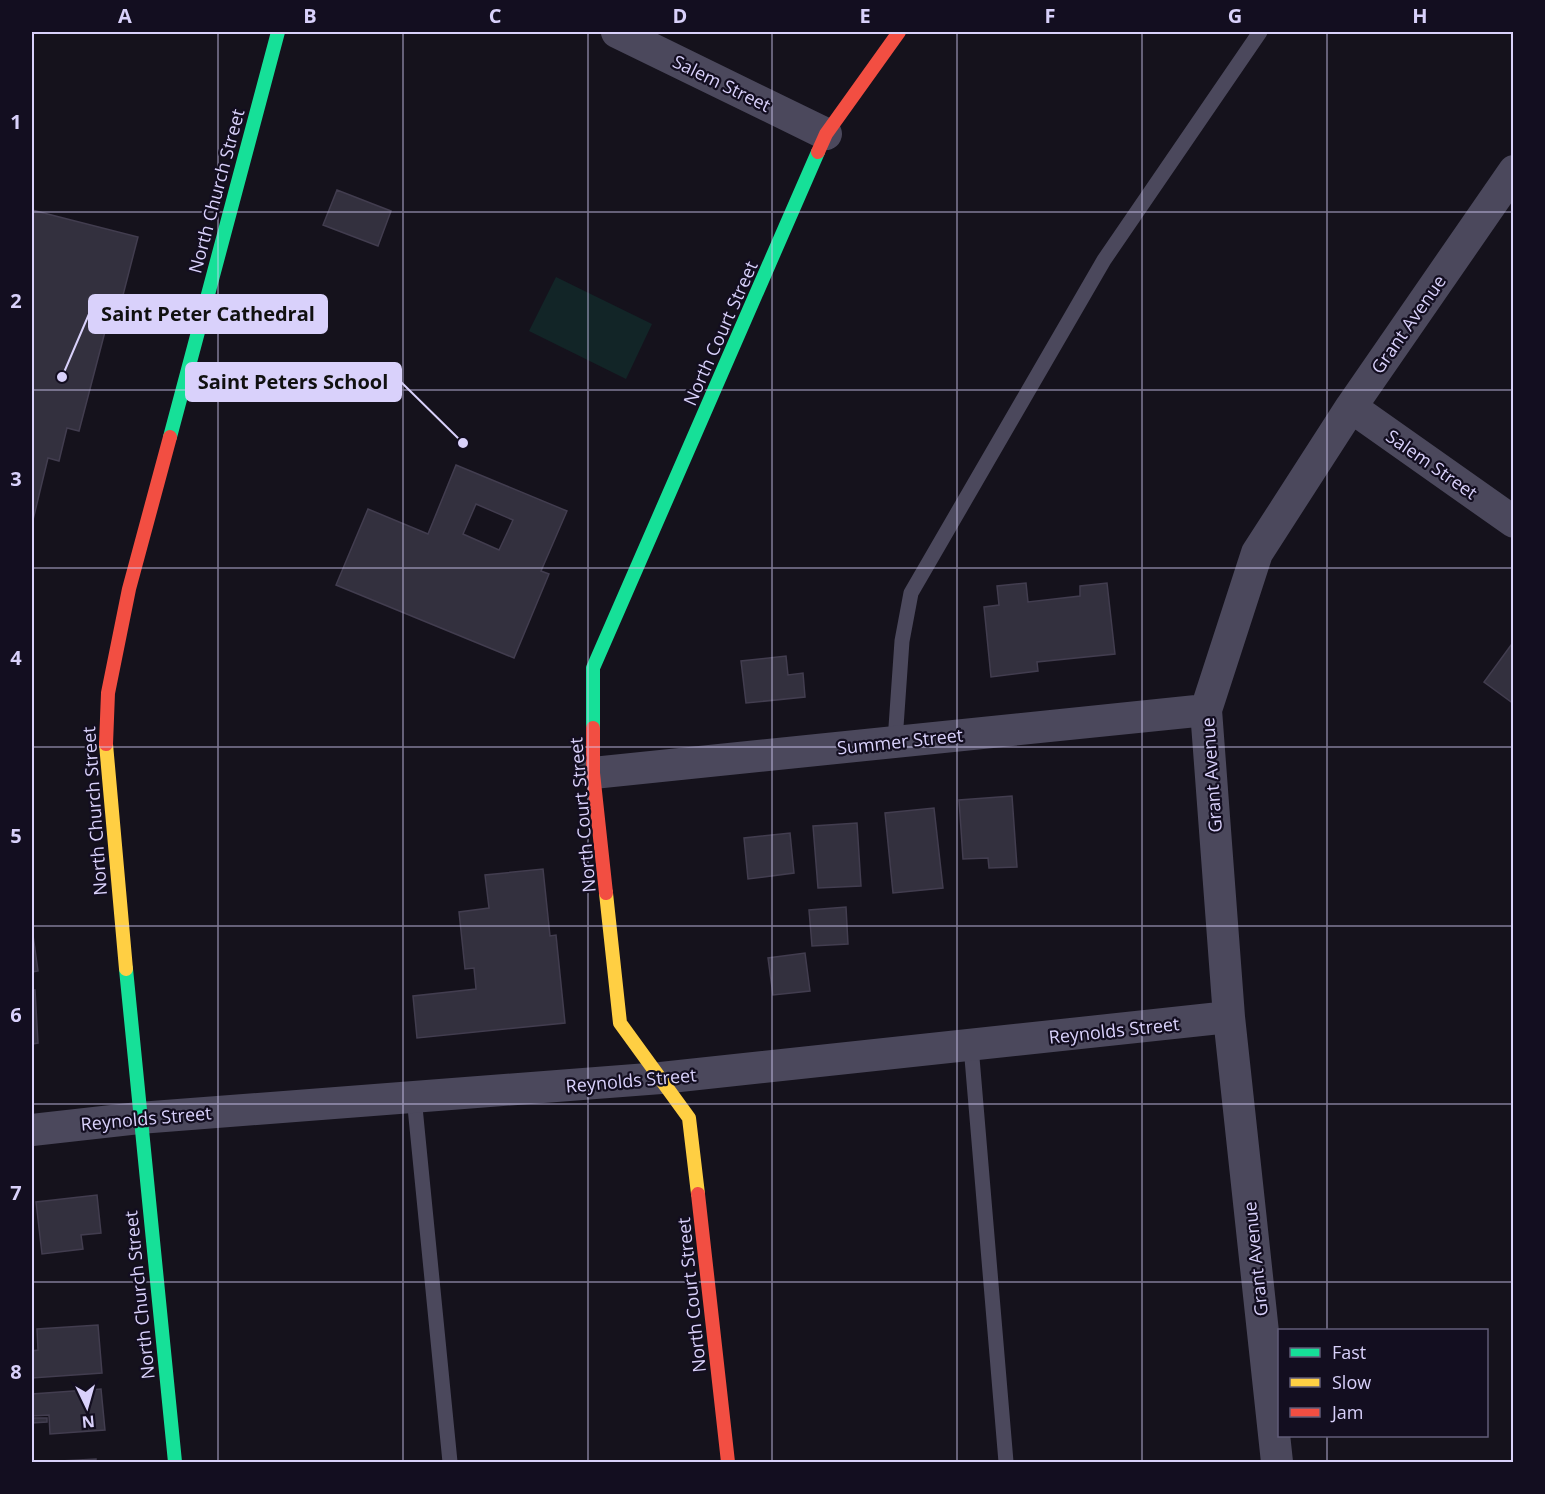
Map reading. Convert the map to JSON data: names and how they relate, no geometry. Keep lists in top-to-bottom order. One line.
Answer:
{"streets":{"street":["Salem Street","North Church Street","Grant Avenue","North Court Street","Summer Street","Reynolds Street"]},"crossings":[["Salem Street","Grant Avenue"],["Salem Street","North Court Street"],["North Church Street","Reynolds Street"],["Grant Avenue","Summer Street"],["Grant Avenue","Reynolds Street"],["North Court Street","Summer Street"],["North Court Street","Reynolds Street"]],"places":["Saint Peter Cathedral","Saint Peters School"],"legend":["Fast","Slow","Jam"],"north":"bottom","grid":{"columns":["A","B","C","D","E","F","G","H"],"rows":["1","2","3","4","5","6","7","8"]}}
